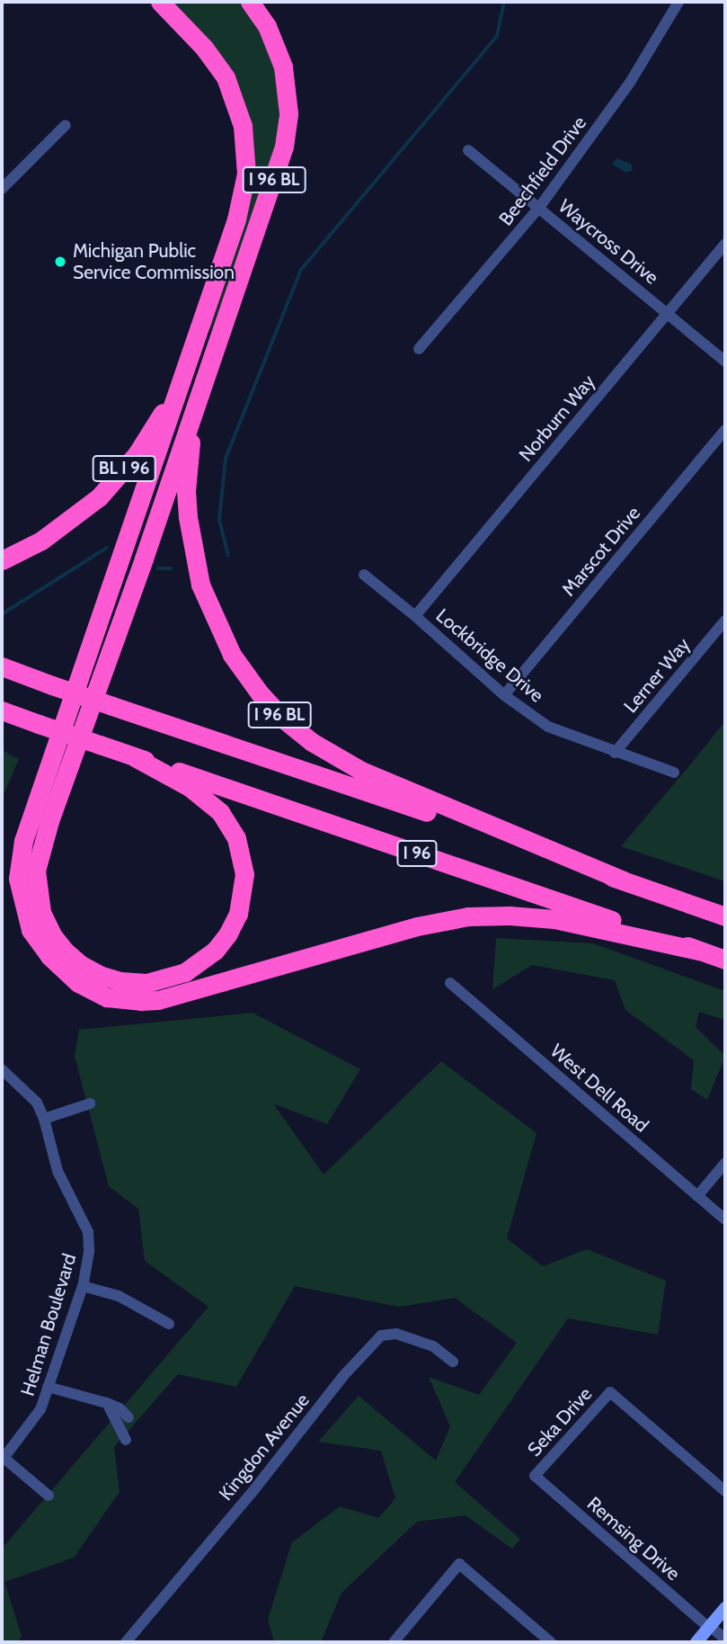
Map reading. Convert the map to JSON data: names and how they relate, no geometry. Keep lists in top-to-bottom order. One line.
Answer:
{"streets":{"highway":["I 96 BL","BL I 96","I 96"],"street":["Beechfield Drive","Waycross Drive","Norburn Way","Marscot Drive","Lockbridge Drive","Lerner Way","West Dell Road","Helman Boulevard","Seka Drive","Kingdon Avenue","Remsing Drive"]},"crossings":[["Beechfield Drive","Waycross Drive"],["I 96 BL","BL I 96"],["I 96 BL","I 96"],["Waycross Drive","Norburn Way"],["Norburn Way","Lockbridge Drive"],["Marscot Drive","Lockbridge Drive"],["Lockbridge Drive","Lerner Way"],["Seka Drive","Remsing Drive"]],"places":["Michigan Public Service Commission"]}
